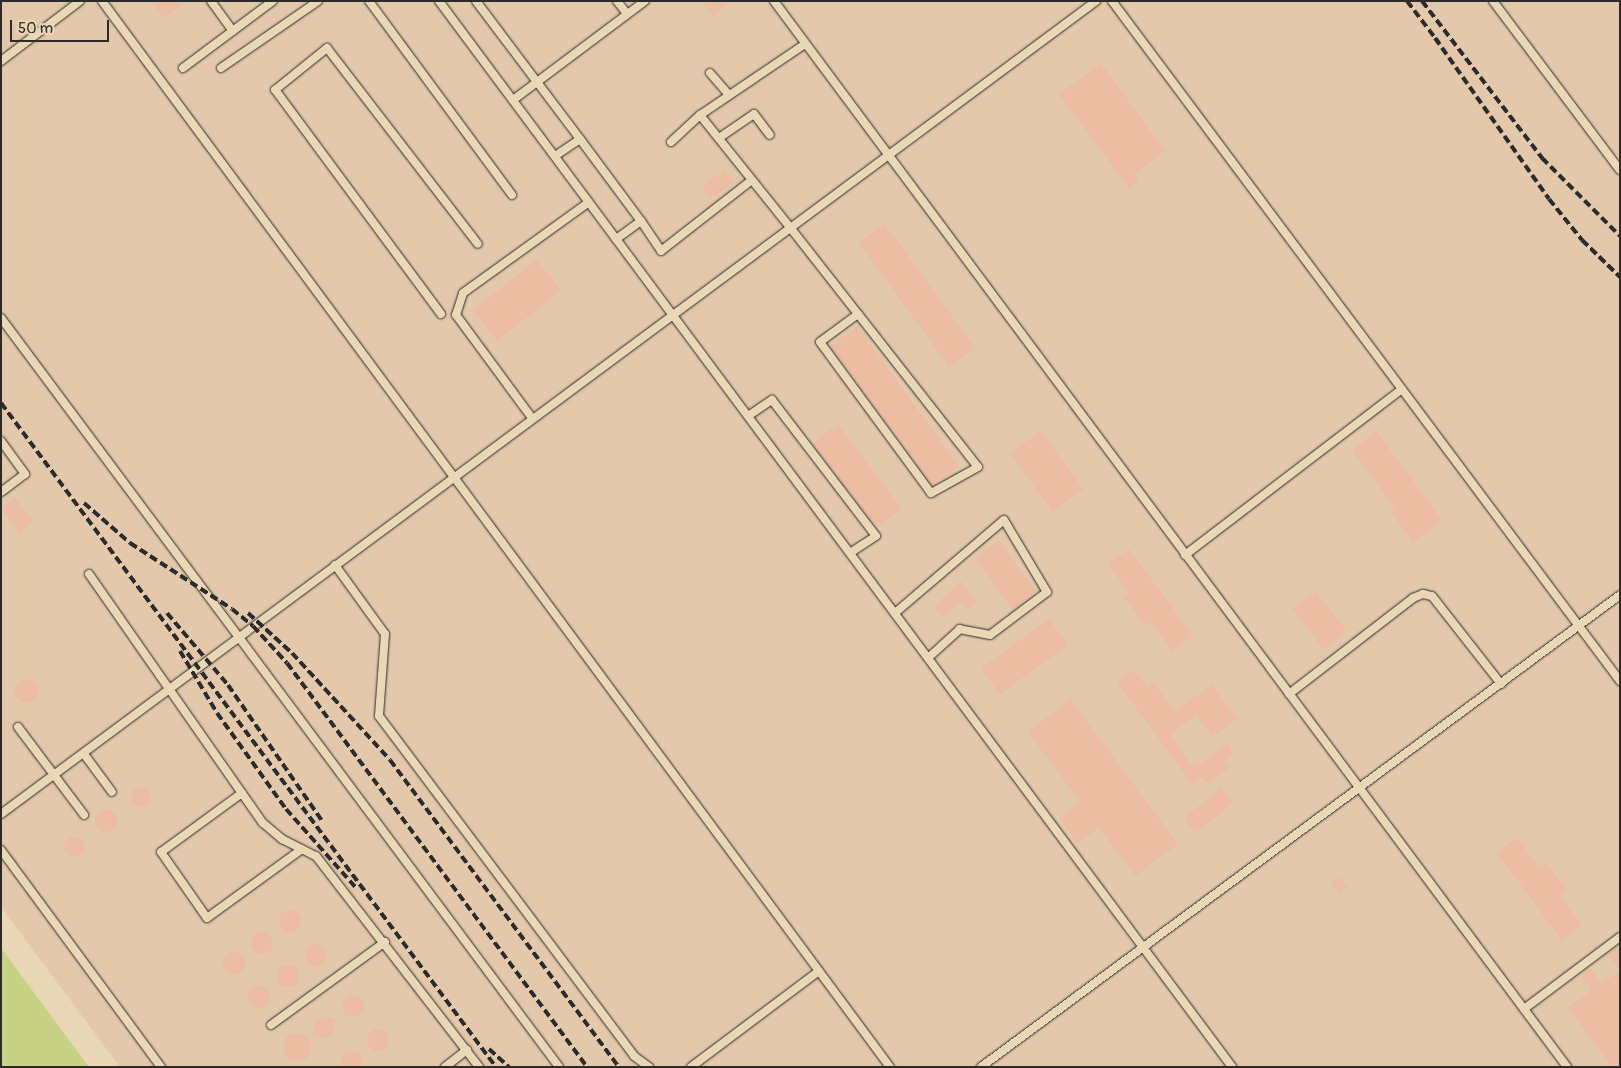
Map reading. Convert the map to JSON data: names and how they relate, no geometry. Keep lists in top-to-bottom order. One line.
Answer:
{"scale_bar":"50 m"}
